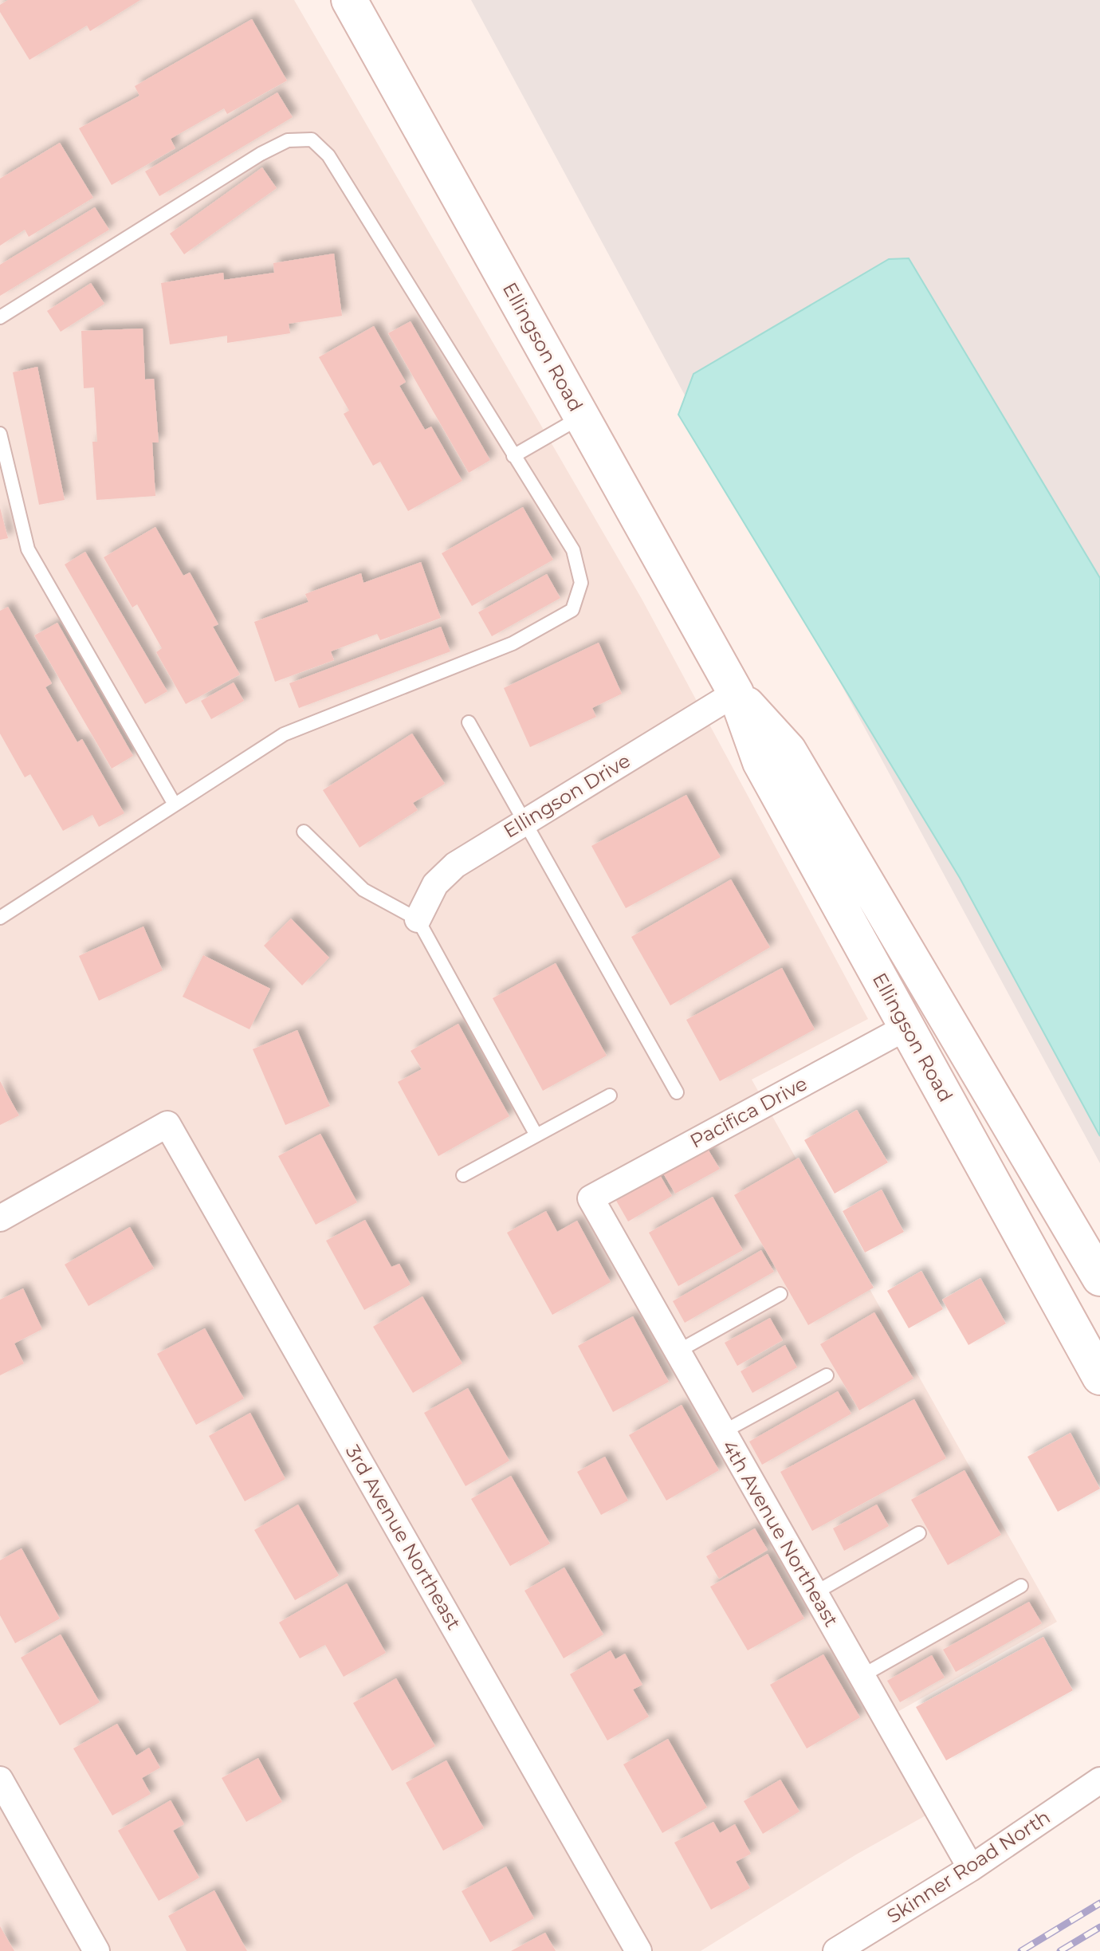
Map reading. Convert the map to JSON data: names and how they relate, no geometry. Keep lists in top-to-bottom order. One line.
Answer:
{"streets":{"main road":["Ellingson Road"],"street":["Ellingson Drive","Pacifica Drive","4th Avenue Northeast","3rd Avenue Northeast","Skinner Road North"]},"crossings":[["Ellingson Road","Ellingson Drive"],["Ellingson Road","Pacifica Drive"],["Pacifica Drive","4th Avenue Northeast"],["4th Avenue Northeast","Skinner Road North"]]}
